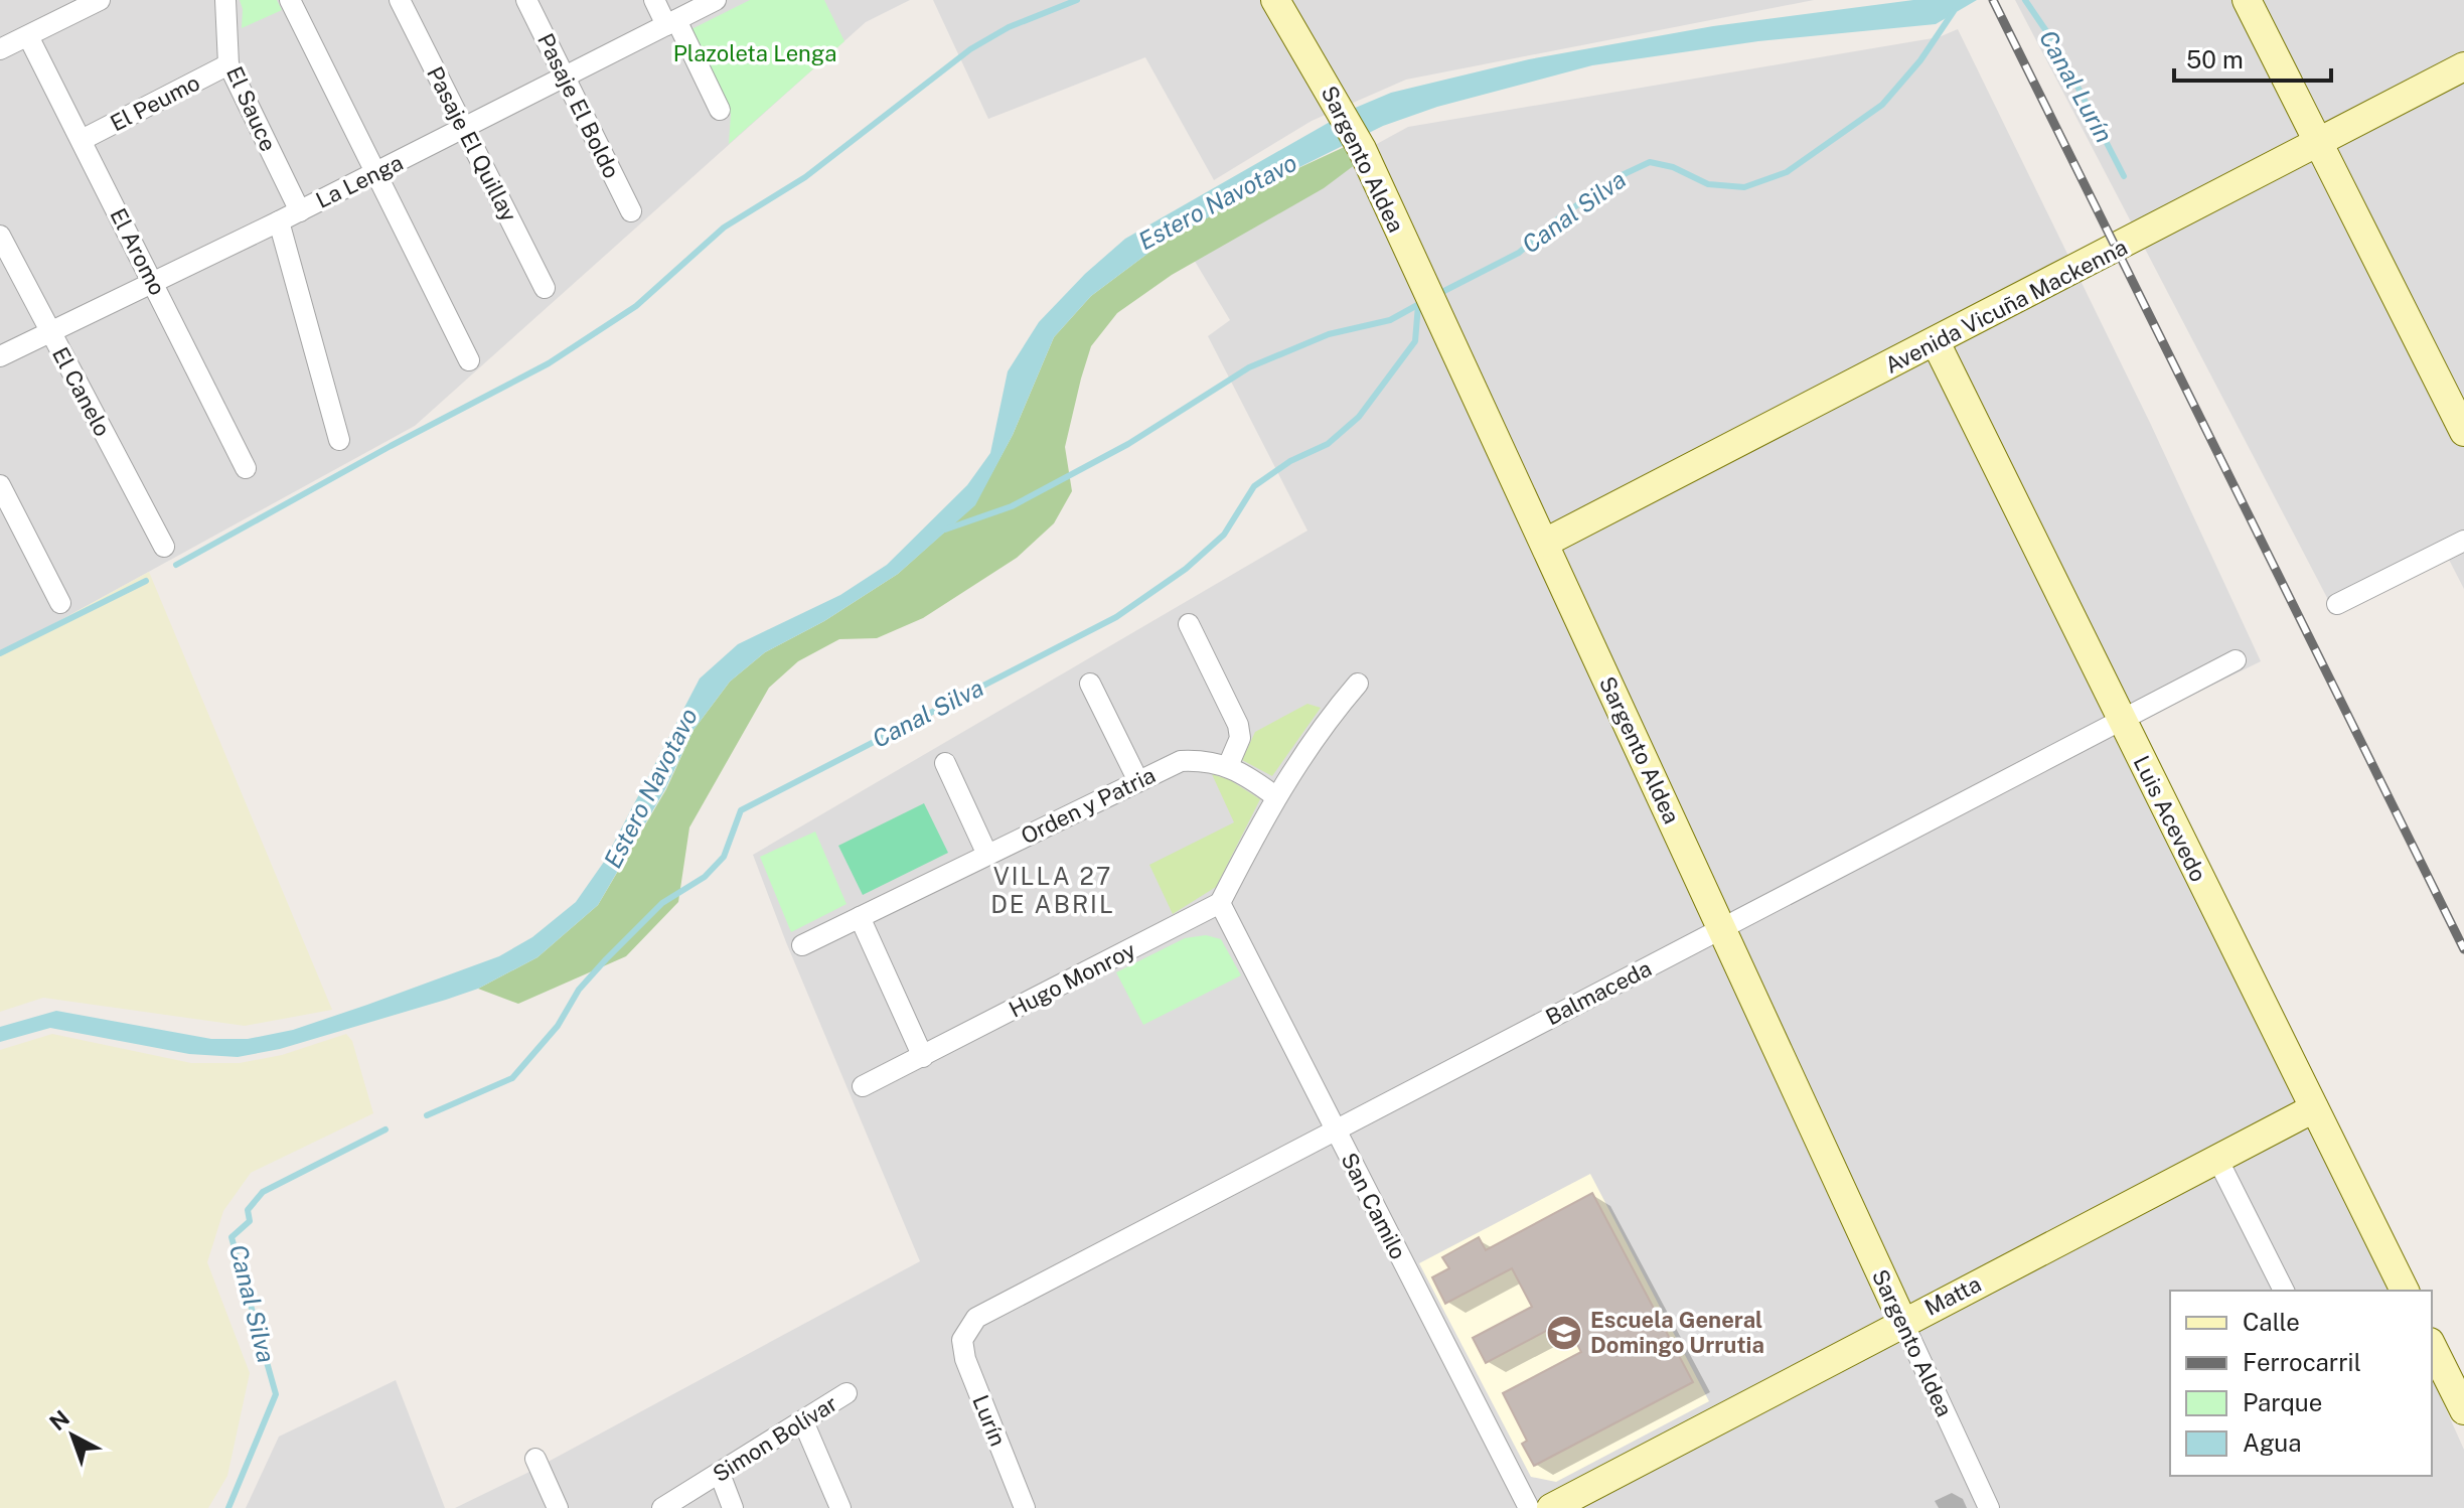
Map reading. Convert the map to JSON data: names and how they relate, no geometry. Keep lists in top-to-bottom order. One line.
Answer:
{"streets":{"street":["El Peumo","Pasaje El Boldo","El Sauce","Pasaje El Quillay","Sargento Aldea","La Lenga","El Aromo","Avenida Vicuña Mackenna","El Canelo","Orden y Patria","Luis Acevedo","Hugo Monroy","Balmaceda","San Camilo","Matta","Lurín","Simon Bolívar"]},"crossings":[["El Peumo","El Sauce"],["El Peumo","El Aromo"],["Pasaje El Boldo","La Lenga"],["El Sauce","La Lenga"],["Pasaje El Quillay","La Lenga"],["Sargento Aldea","Avenida Vicuña Mackenna"],["Sargento Aldea","Balmaceda"],["Sargento Aldea","Matta"],["La Lenga","El Aromo"],["La Lenga","El Canelo"],["Avenida Vicuña Mackenna","Luis Acevedo"],["Luis Acevedo","Balmaceda"],["Luis Acevedo","Matta"],["Hugo Monroy","San Camilo"],["Balmaceda","San Camilo"],["Balmaceda","Lurín"]],"districts":["VILLA 27 DE ABRIL"],"water":["Canal Lurín","Estero Navotavo","Canal Silva"],"parks":["Plazoleta Lenga"],"places":{"school or university":["Escuela General Domingo Urrutia"]},"legend":["Calle","Ferrocarril","Parque","Agua"],"scale_bar":"50 m","north":"top left"}
